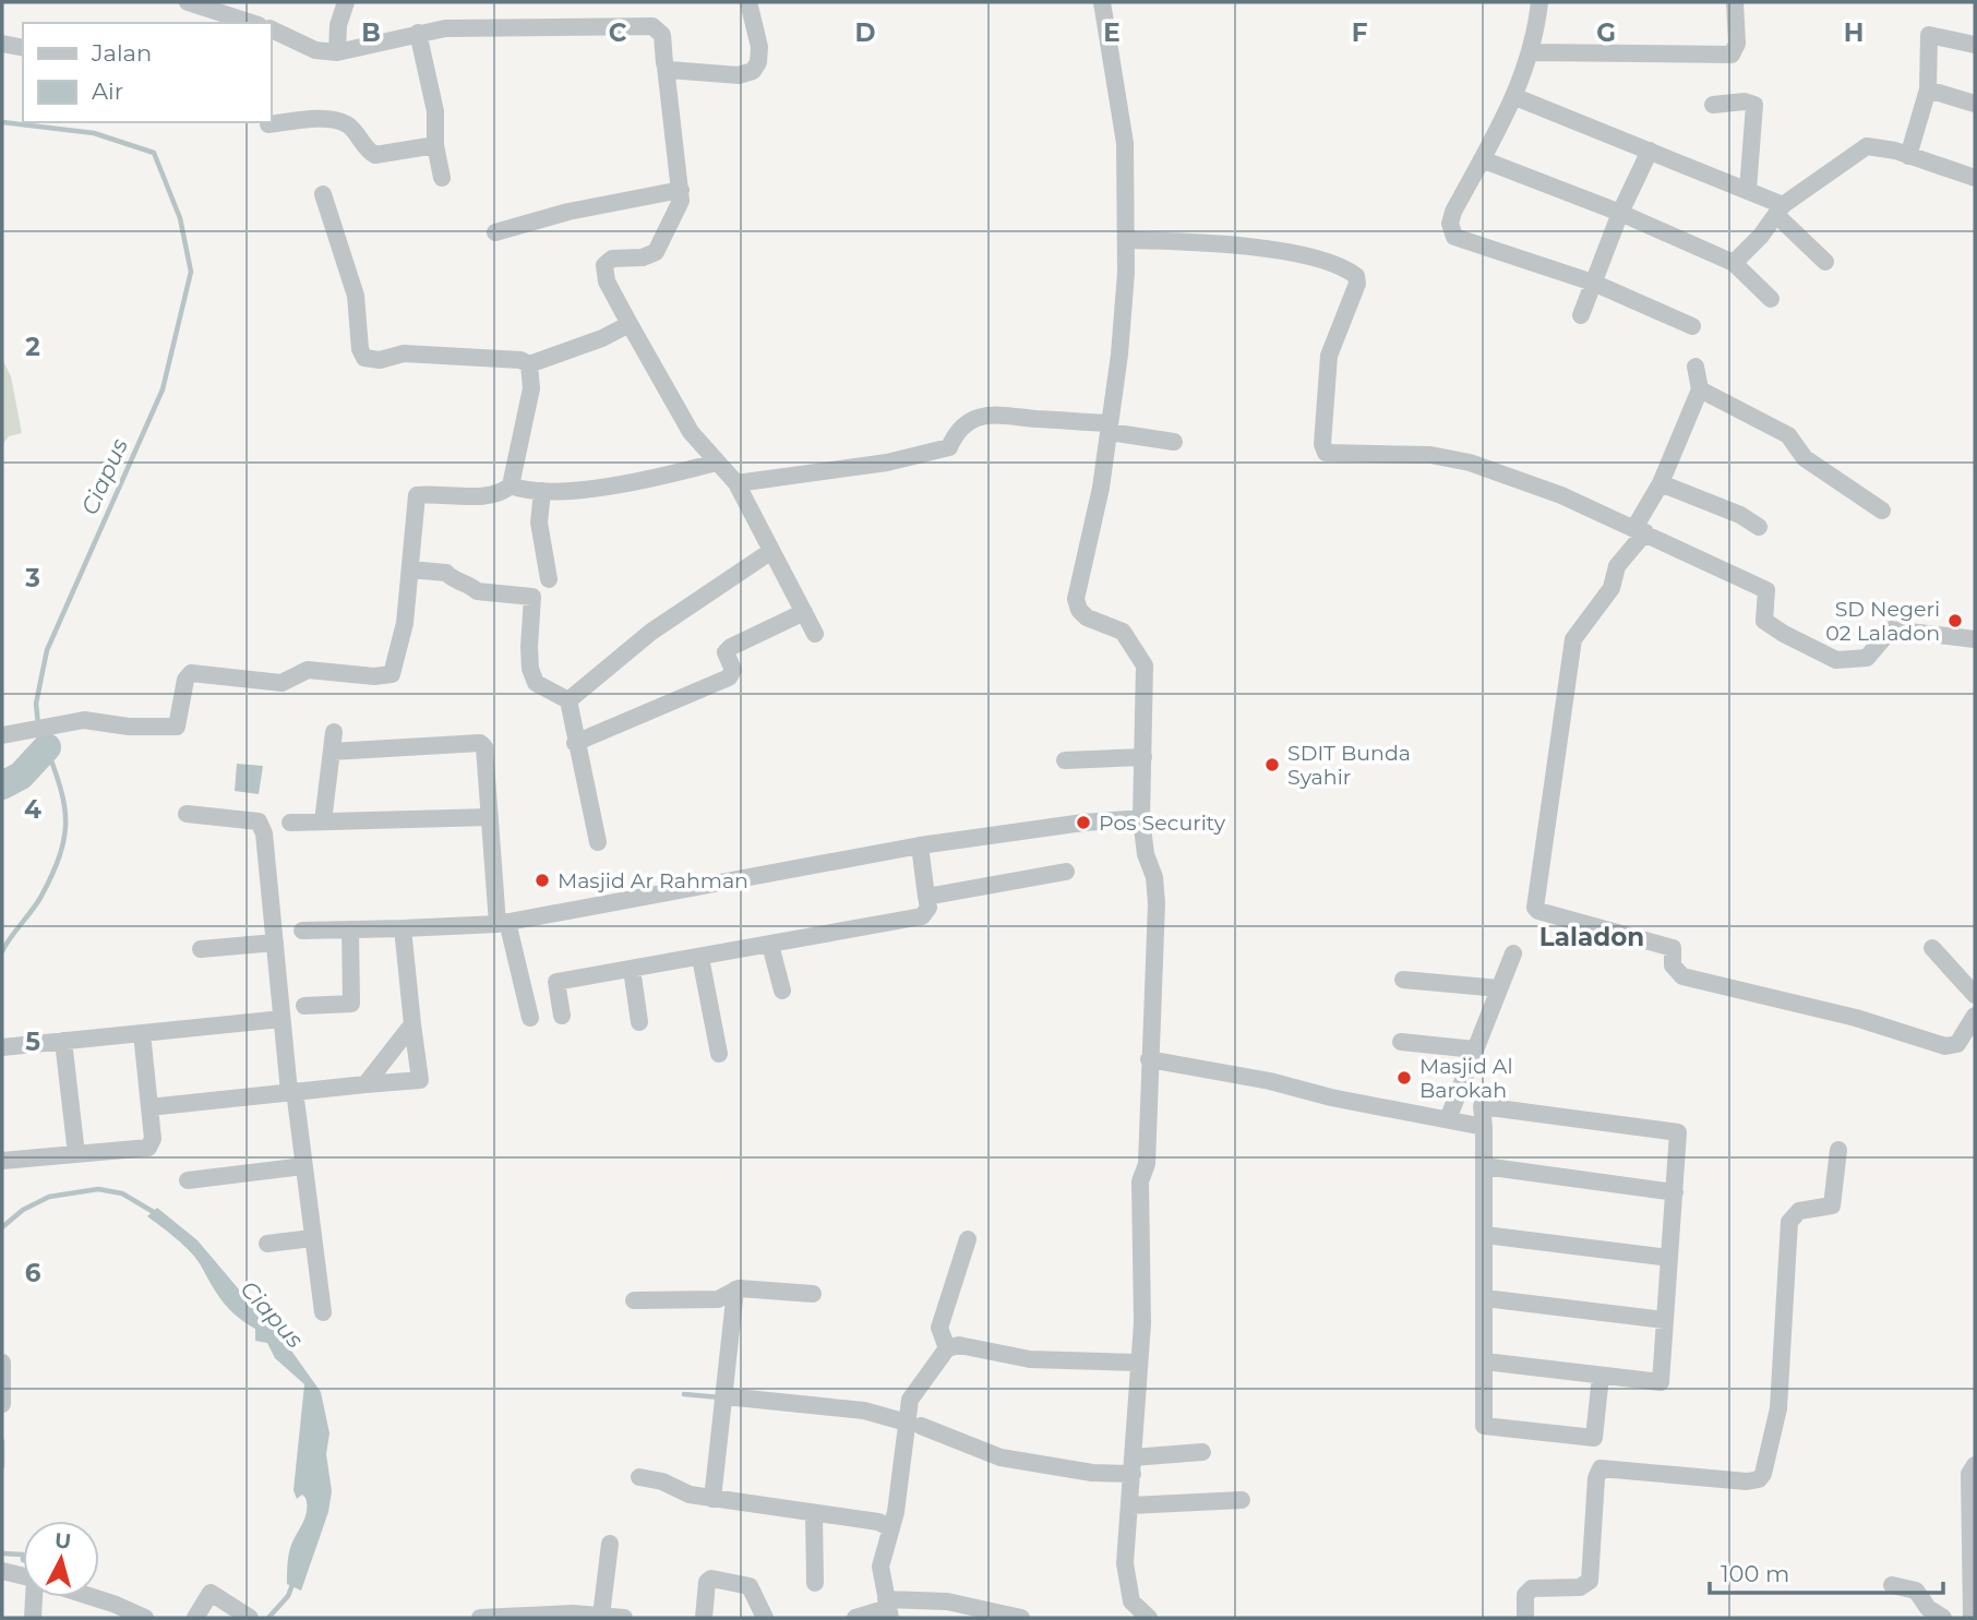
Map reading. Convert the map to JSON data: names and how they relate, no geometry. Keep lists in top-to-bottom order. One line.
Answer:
{"districts":["Laladon"],"water":["Ciapus"],"places":["SD Negeri 02 Laladon","SDIT Bunda Syahir","Pos Security","Masjid Ar Rahman","Masjid Al Barokah"],"legend":["Jalan","Air"],"scale_bar":"100 m","north":"top","grid":{"columns":["B","C","D","E","F","G","H"],"rows":["2","3","4","5","6"]}}
